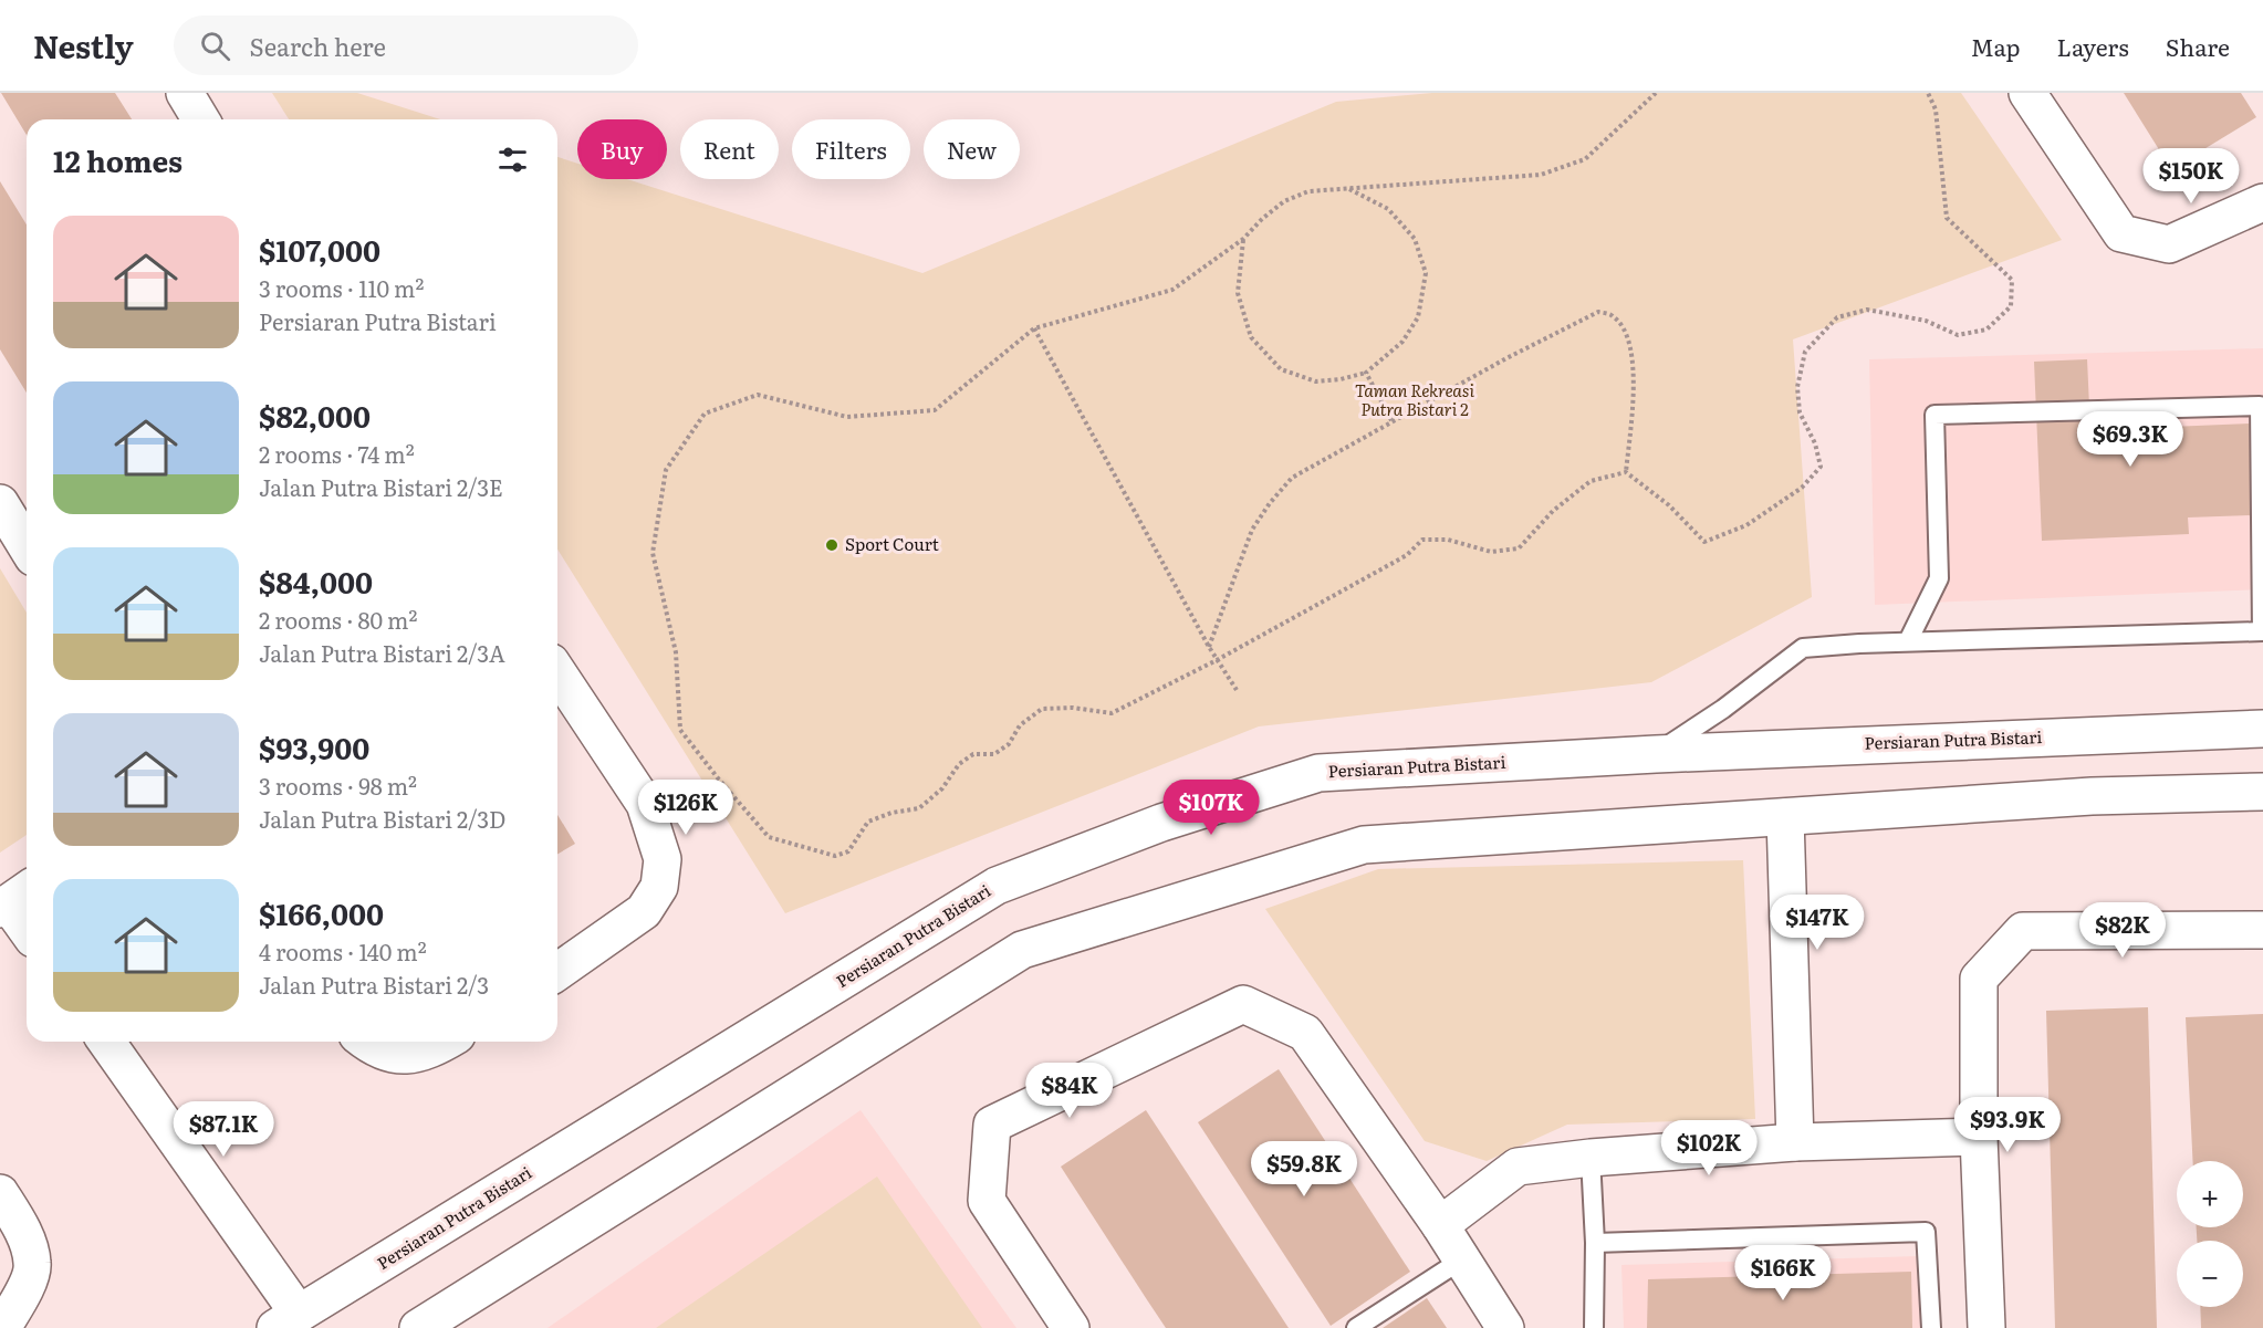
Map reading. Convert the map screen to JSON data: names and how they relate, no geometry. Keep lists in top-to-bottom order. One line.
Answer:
{"streets":{"main road":["Persiaran Putra Bistari"]},"parks":["Taman Rekreasi Putra Bistari 2"],"places":["Sport Court"],"page":{"header":"Nestly","search":"Search here","nav":["Map","Layers","Share"],"chip":["Buy","Rent","Filters","New"],"heading":"12 homes","price":["$150K","$69.3K","$126K","$107K","$147K","$82K","$84K","$93.9K","$87.1K","$102K","$59.8K","$166K"],"list":[{"name":"$107,000","note":"3 rooms · 110 m² · Persiaran Putra Bistari"},{"name":"$82,000","note":"2 rooms · 74 m² · Jalan Putra Bistari 2/3E"},{"name":"$84,000","note":"2 rooms · 80 m² · Jalan Putra Bistari 2/3A"},{"name":"$93,900","note":"3 rooms · 98 m² · Jalan Putra Bistari 2/3D"},{"name":"$166,000","note":"4 rooms · 140 m² · Jalan Putra Bistari 2/3"}],"map_buttons":["+","−"]}}
